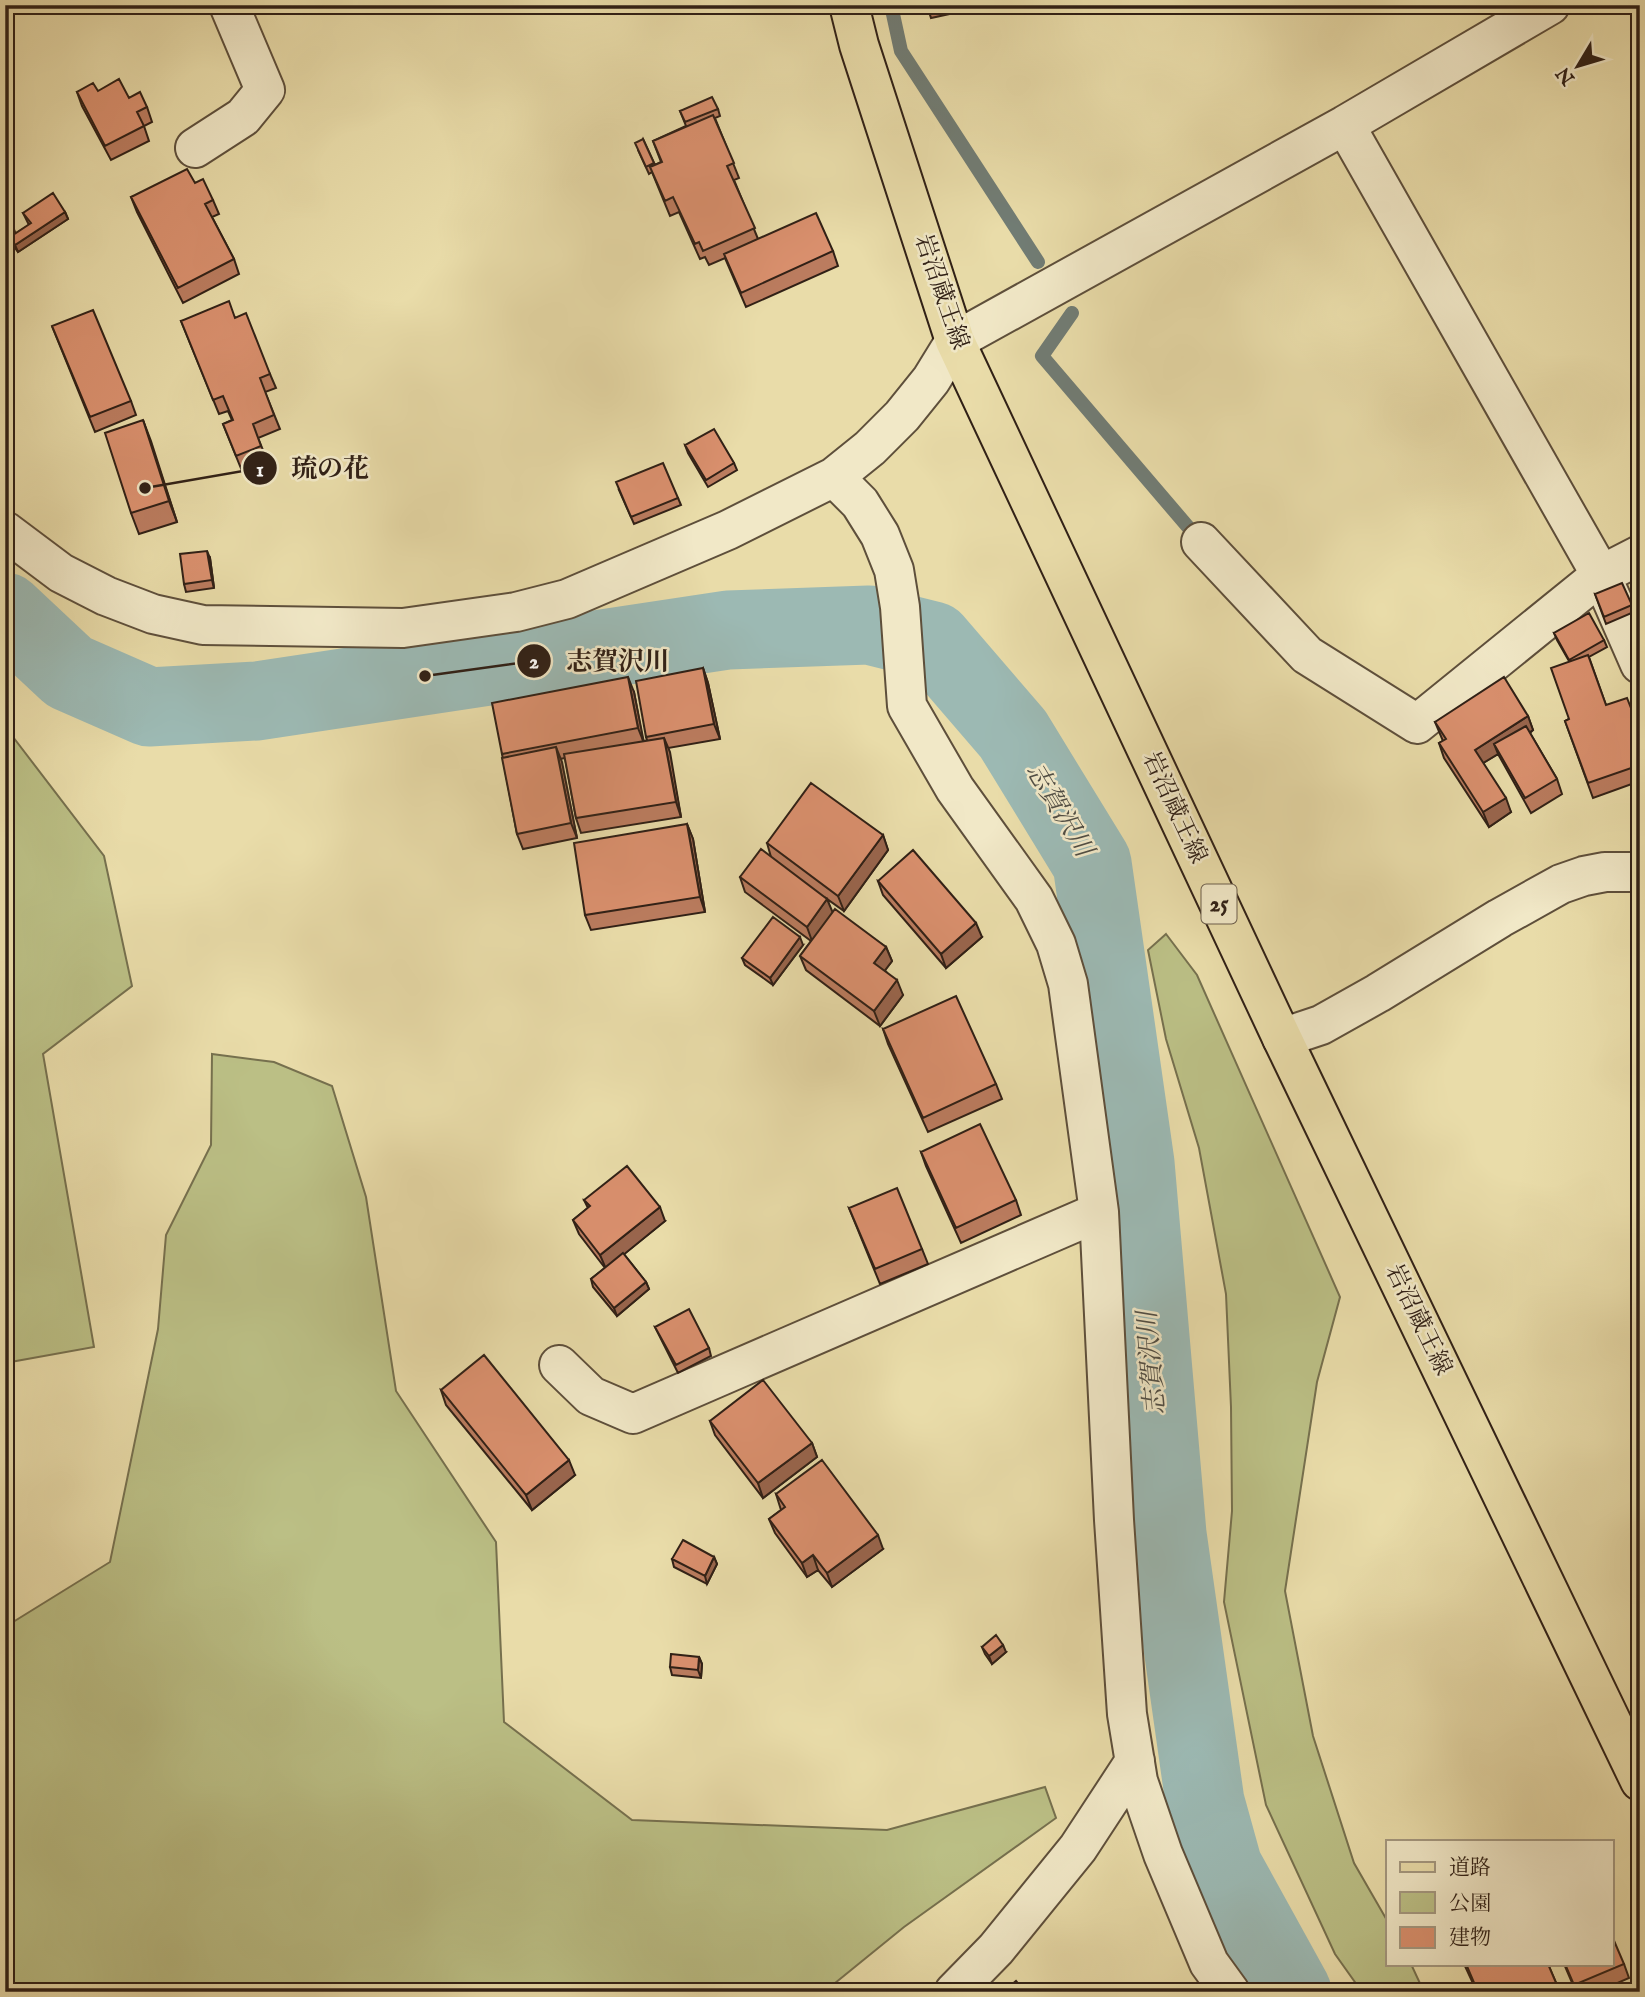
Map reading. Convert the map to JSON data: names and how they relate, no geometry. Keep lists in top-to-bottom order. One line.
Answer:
{"streets":{"main road":["岩沼蔵王線","25"]},"water":["志賀沢川"],"places":["琉の花","志賀沢川"],"legend":["道路","公園","建物"],"north":"bottom left"}
